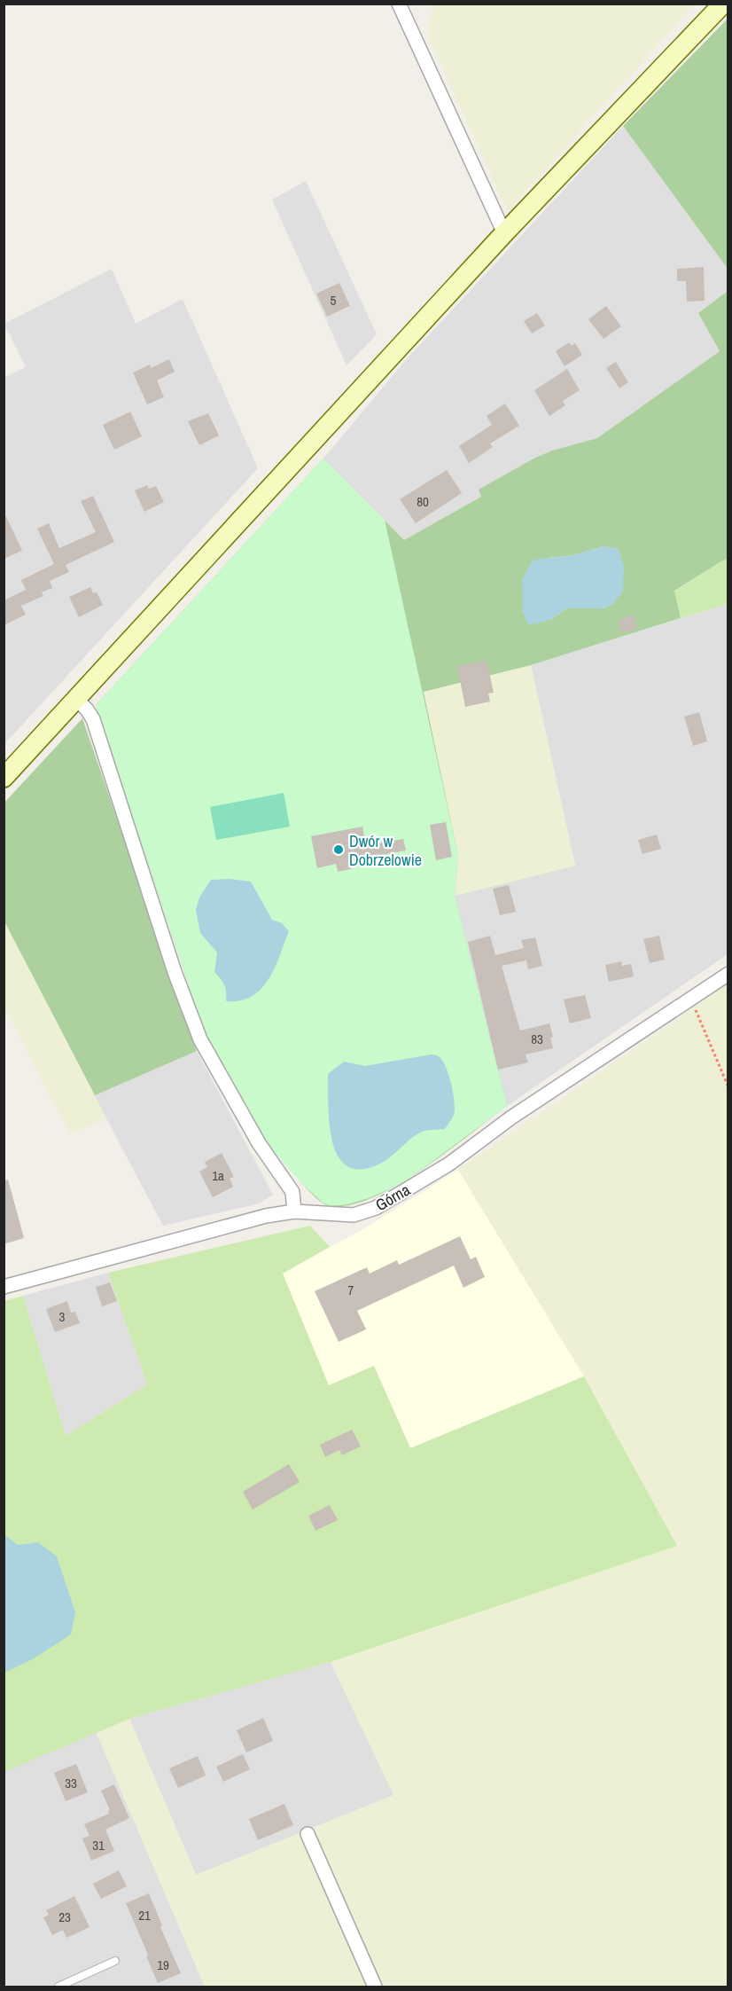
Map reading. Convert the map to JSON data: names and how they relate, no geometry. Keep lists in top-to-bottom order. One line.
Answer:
{"streets":{"street":["Górna"]},"places":["Dwór w Dobrzelowie"],"house_numbers":["5","80","83","1a","7","3","33","31","21","23","19"]}
